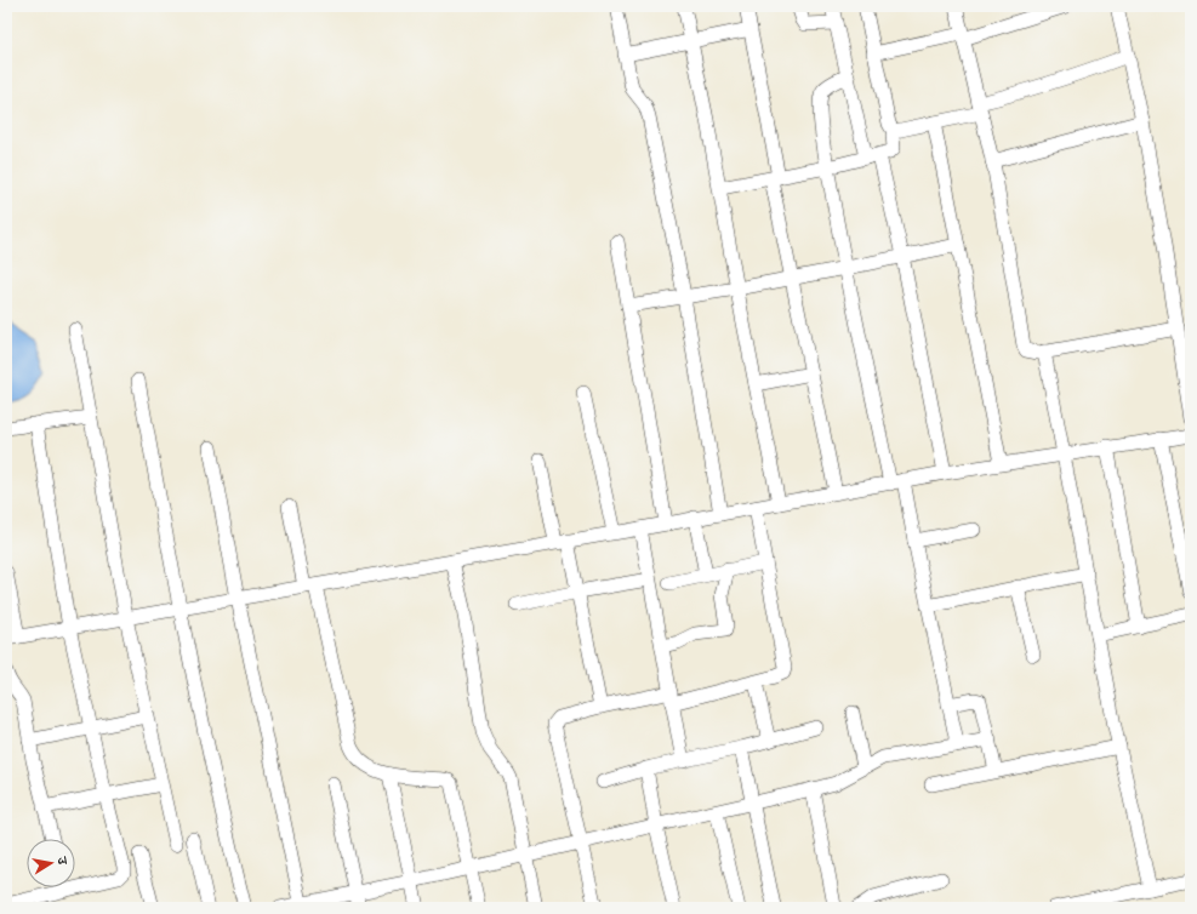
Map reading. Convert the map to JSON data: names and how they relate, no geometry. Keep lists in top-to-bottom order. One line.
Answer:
{"north":"right"}
